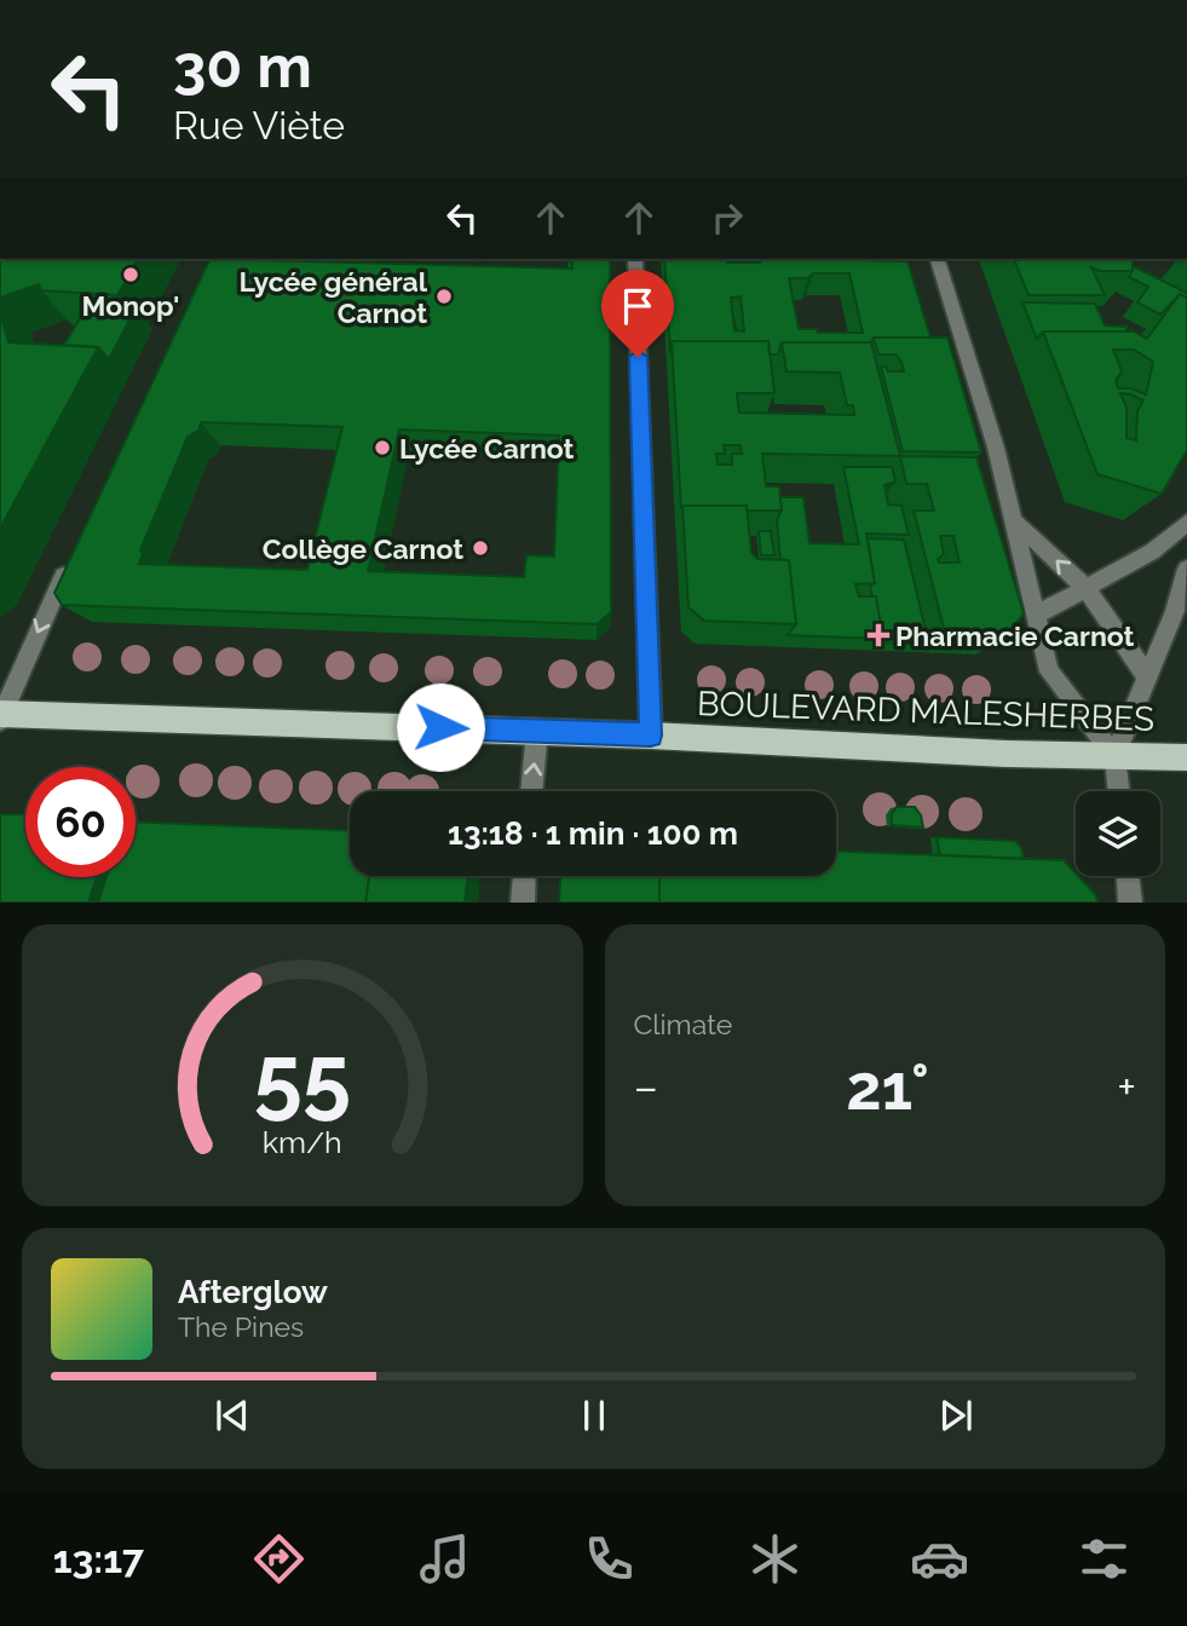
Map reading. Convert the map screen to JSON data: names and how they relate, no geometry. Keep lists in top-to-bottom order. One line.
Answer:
{"streets":{"main road":["BOULEVARD MALESHERBES"]},"places":{"other":["Monop'","Lycée général Carnot","Lycée Carnot","Collège Carnot"],"health":["Pharmacie Carnot"]},"page":{"turn":["30 m","Rue Viète"],"limit":"60","trip":"13:18 · 1 min · 100 m","tile":"Climate","heat":["−","21°","+"],"song":["Afterglow","The Pines"],"tabs":"13:17","gauge":["55","km/h"]}}
